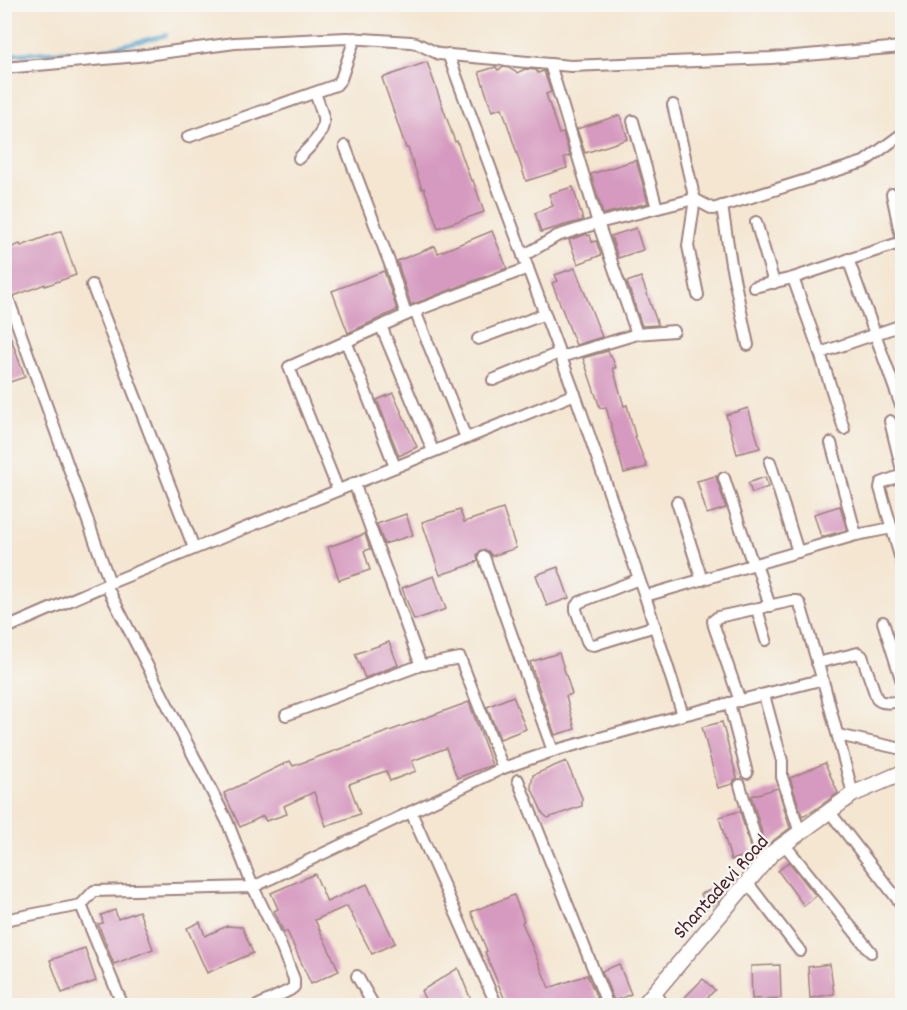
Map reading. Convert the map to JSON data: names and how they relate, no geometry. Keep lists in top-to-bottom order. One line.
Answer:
{"streets":{"street":["Shantadevi Road"]}}
